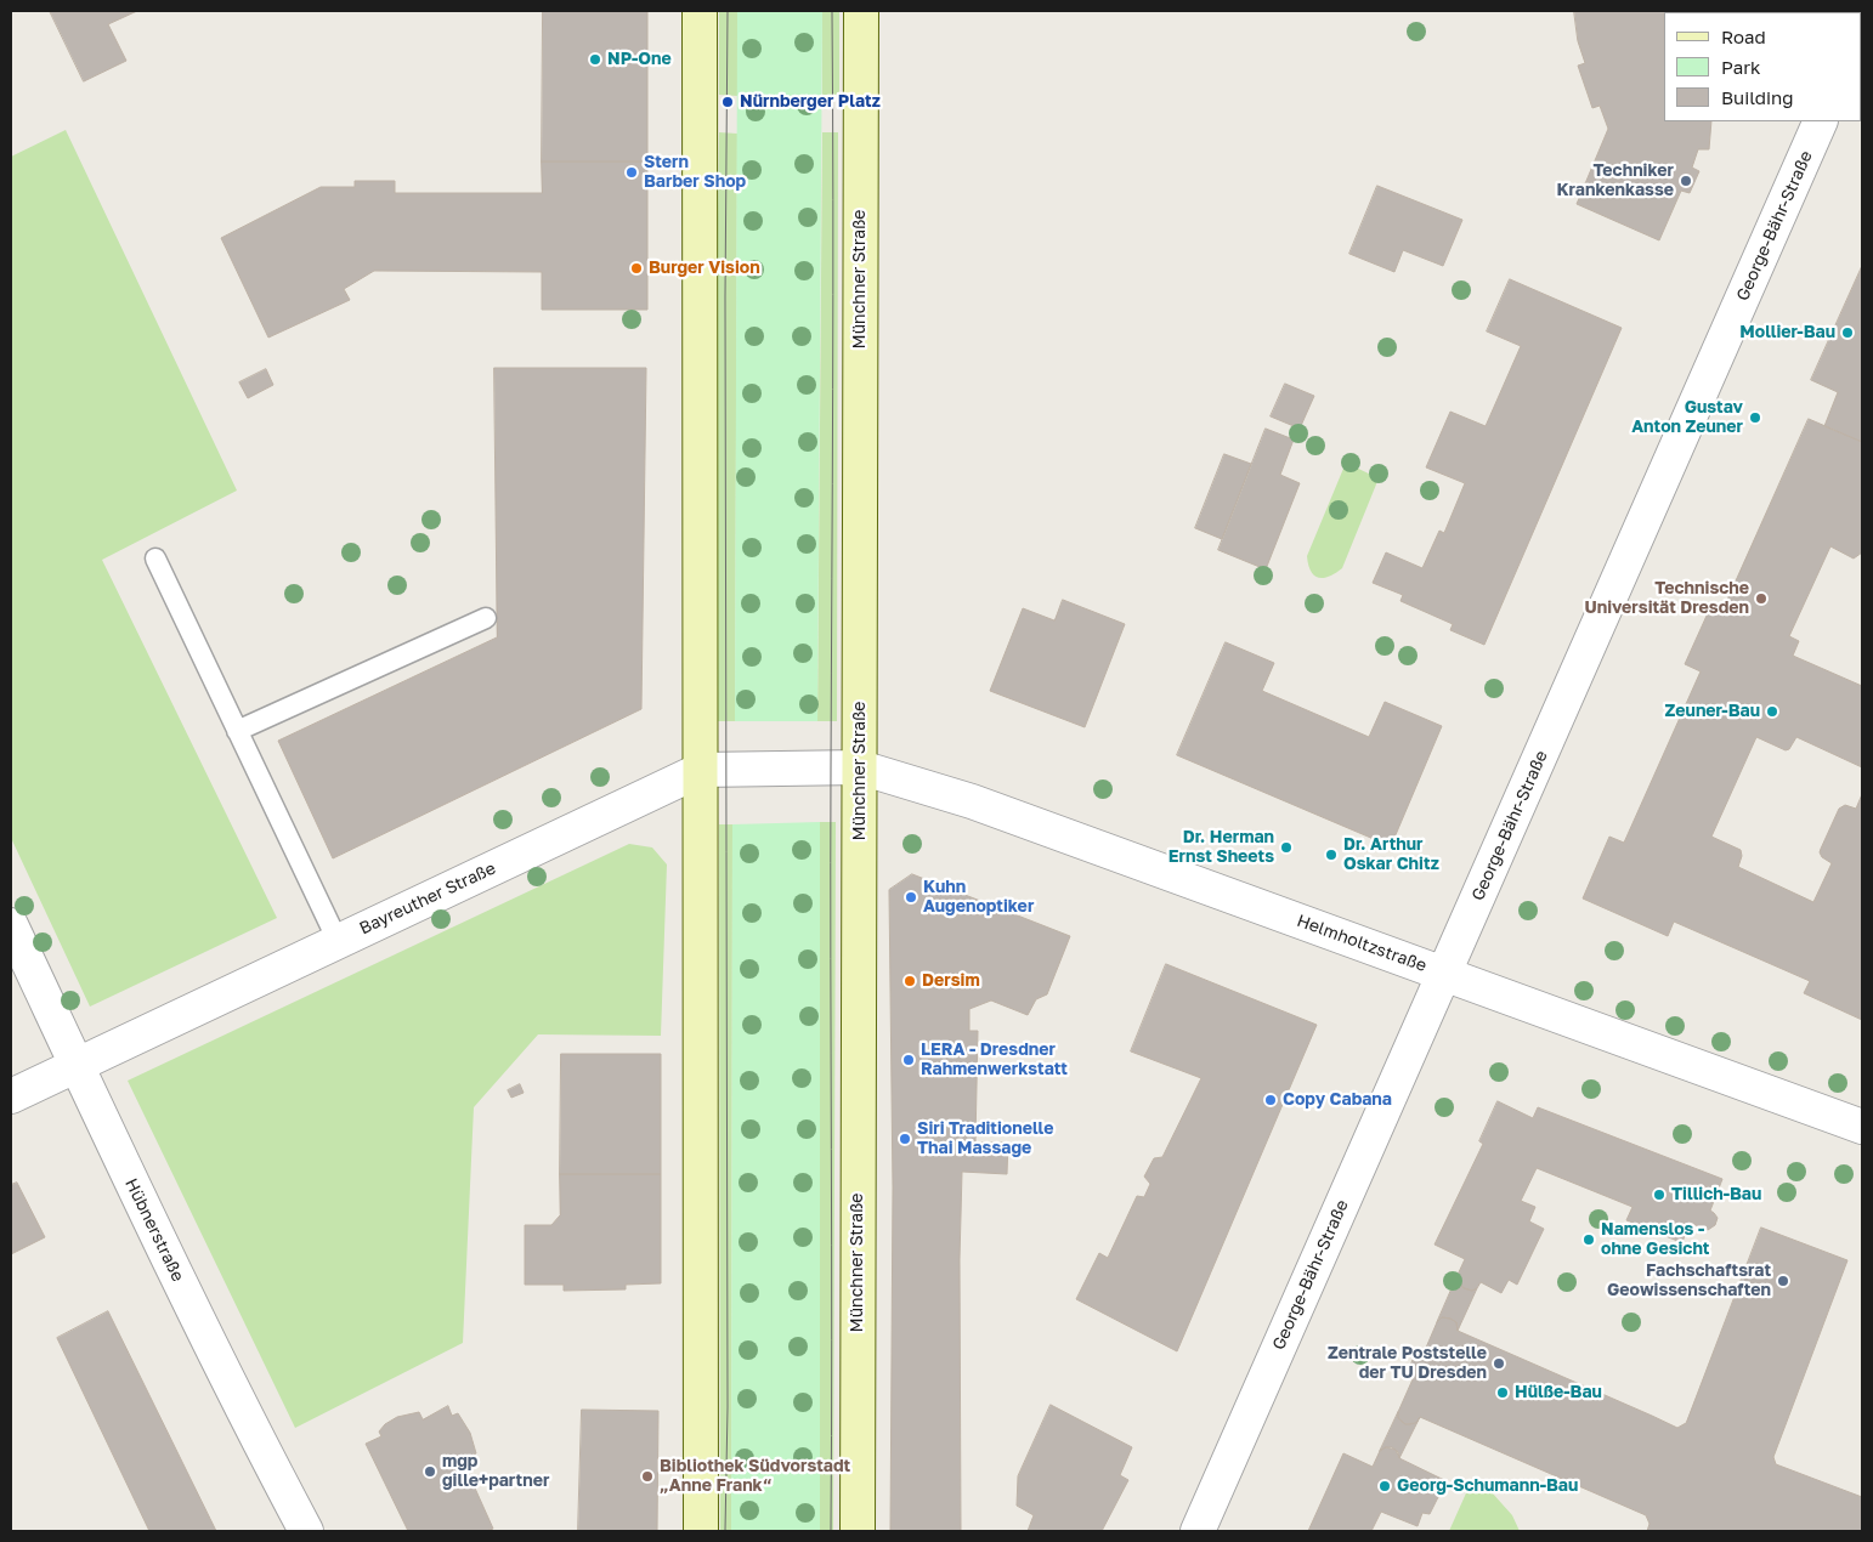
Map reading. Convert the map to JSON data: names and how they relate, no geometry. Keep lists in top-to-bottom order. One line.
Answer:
{"streets":{"street":["George-Bähr-Straße","Münchner Straße","Bayreuther Straße","Helmholtzstraße","Hübnerstraße"]},"crossings":[["George-Bähr-Straße","Helmholtzstraße"],["Münchner Straße","Bayreuther Straße"],["Münchner Straße","Helmholtzstraße"],["Bayreuther Straße","Helmholtzstraße"],["Bayreuther Straße","Hübnerstraße"]],"places":["NP-One","Nürnberger Platz","Stern Barber Shop","Techniker Krankenkasse","Burger Vision","Mollier-Bau","Gustav Anton Zeuner","Technische Universität Dresden","Zeuner-Bau","Dr. Herman Ernst Sheets","Dr. Arthur Oskar Chitz","Kuhn Augenoptiker","Dersim","LERA - Dresdner Rahmenwerkstatt","Copy Cabana","Siri Traditionelle Thai Massage","Tillich-Bau","Namenslos - ohne Gesicht","Fachschaftsrat Geowissenschaften","Zentrale Poststelle der TU Dresden","Hülße-Bau","mgp gille+partner","Bibliothek Südvorstadt „Anne Frank“","Georg-Schumann-Bau"],"legend":["Road","Park","Building"]}
